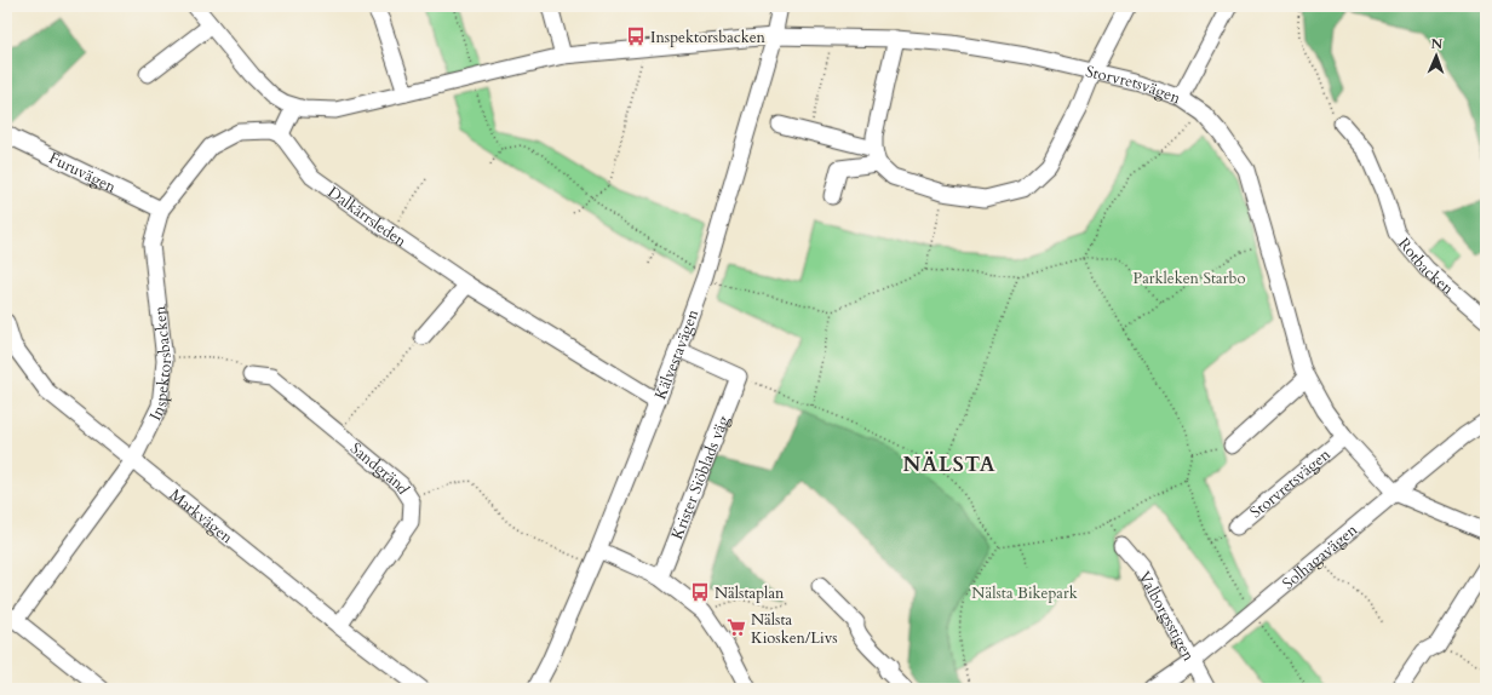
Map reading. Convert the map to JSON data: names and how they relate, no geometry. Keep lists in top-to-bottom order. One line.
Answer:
{"streets":{"street":["Storvretsvägen","Furuvägen","Dalkärrsleden","Rotbacken","Kälvestavägen","Inspektorsbacken","Sandgränd","Krister Siöblads väg","Markvägen","Solhagavägen","Valborgsstigen"]},"crossings":[["Storvretsvägen","Kälvestavägen"],["Storvretsvägen","Solhagavägen"],["Furuvägen","Inspektorsbacken"],["Dalkärrsleden","Kälvestavägen"],["Dalkärrsleden","Inspektorsbacken"],["Inspektorsbacken","Markvägen"],["Sandgränd","Markvägen"],["Solhagavägen","Valborgsstigen"]],"districts":["NÄLSTA"],"parks":["Parkleken Starbo","Nälsta Bikepark"],"places":{"bus stop":["Inspektorsbacken","Nälstaplan"],"supermarket":["Nälsta Kiosken/Livs"]},"north":"top"}
